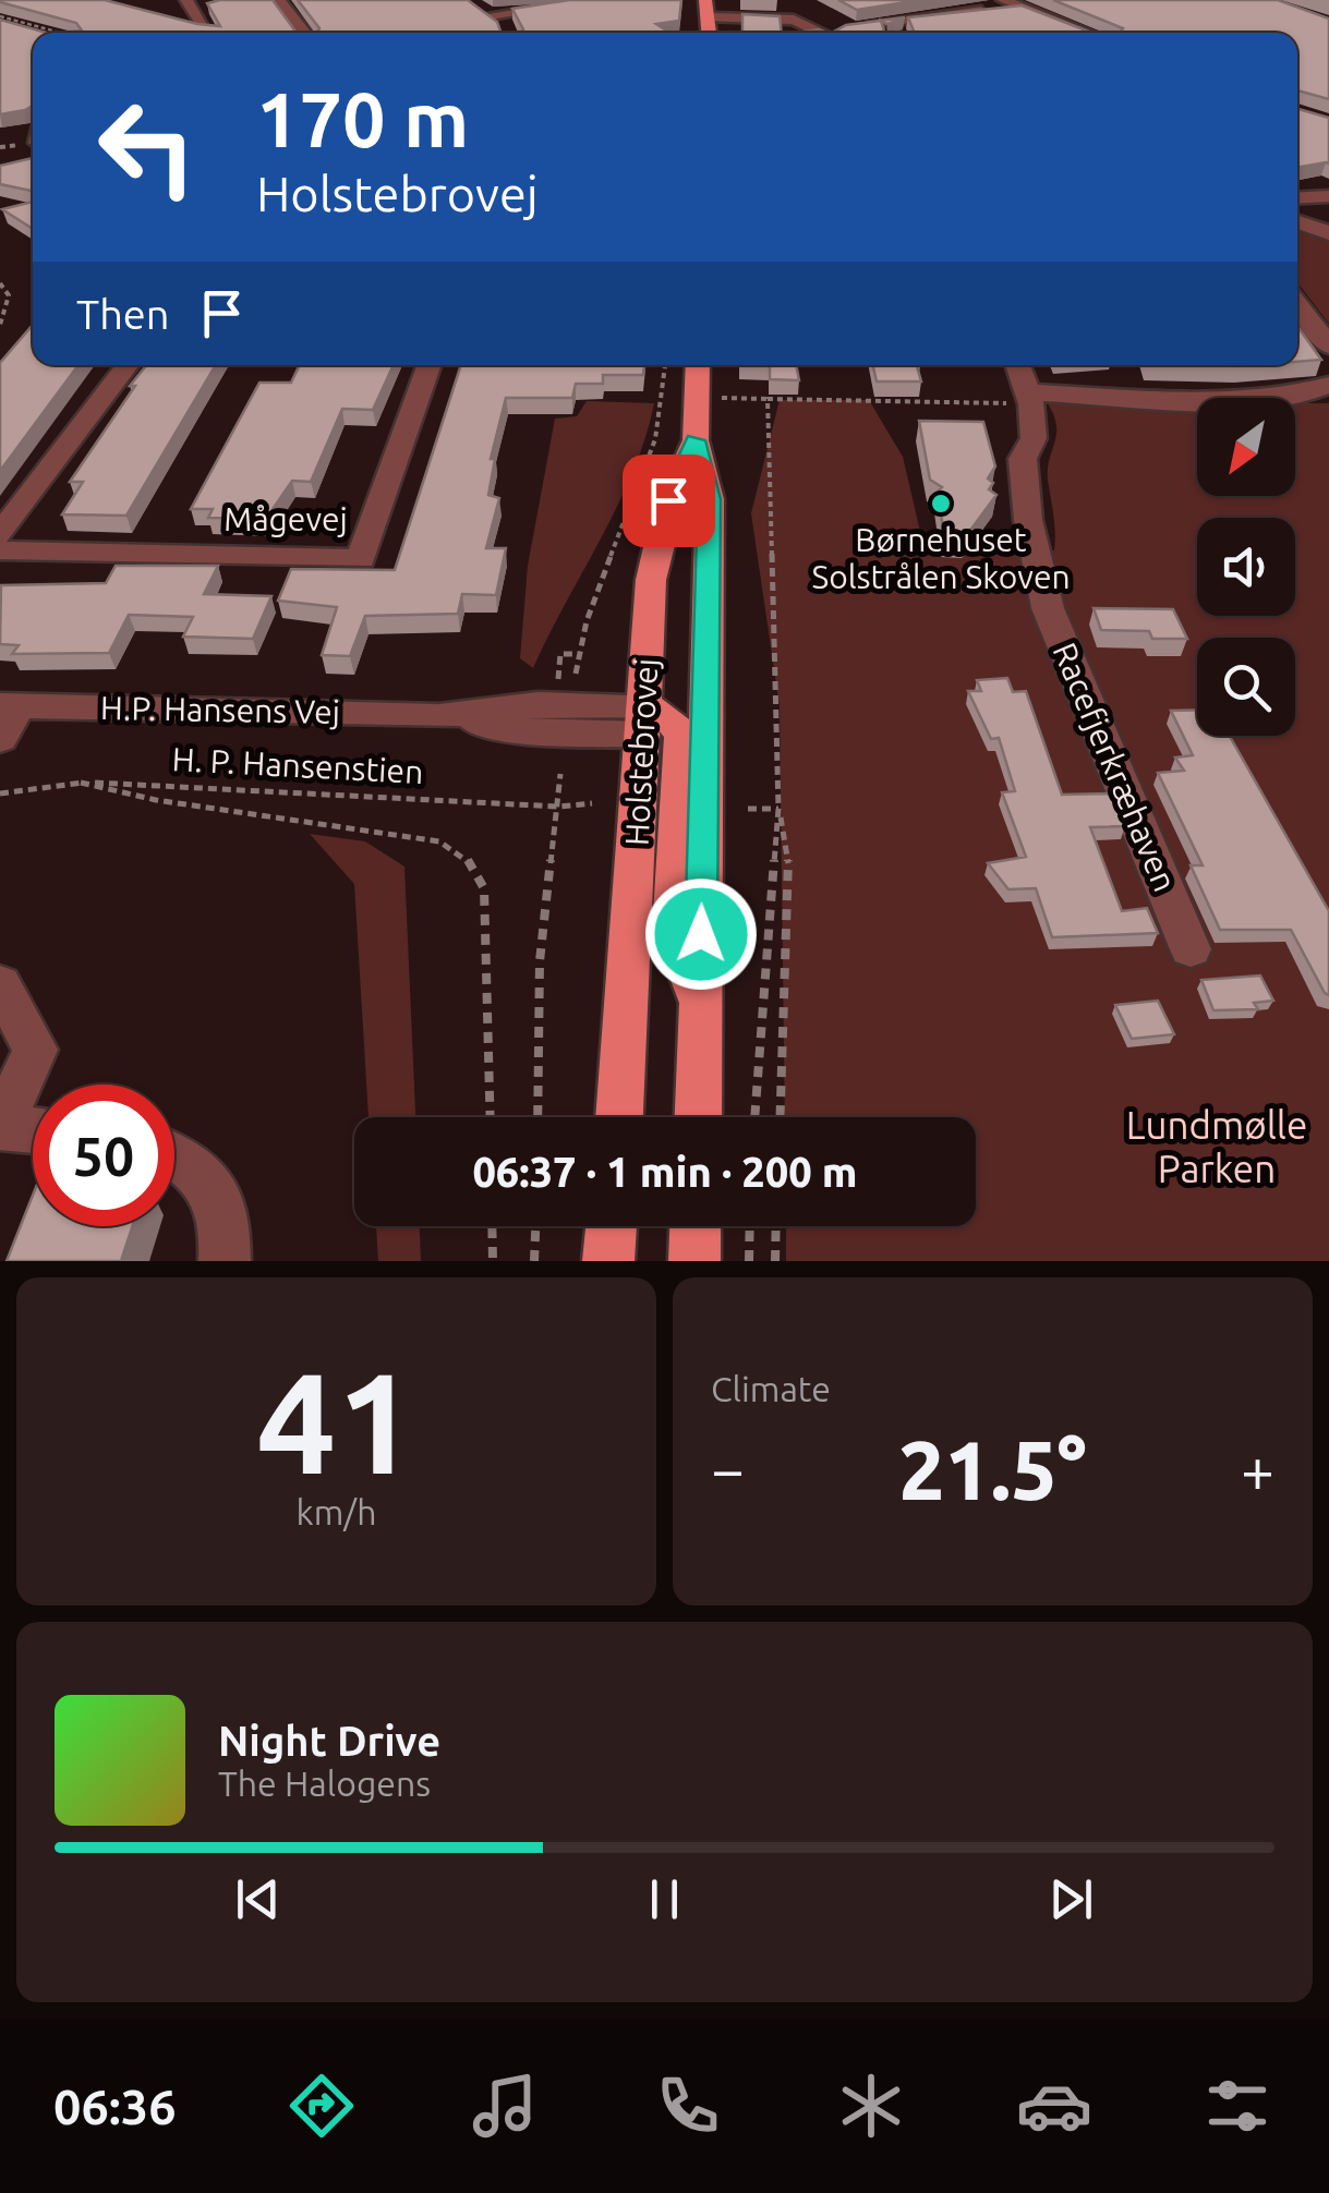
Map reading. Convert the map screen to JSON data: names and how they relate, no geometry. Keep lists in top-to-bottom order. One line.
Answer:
{"streets":{"main road":["Holstebrovej"],"street":["Mågevej","H.P. Hansens Vej","Racefjerkræhaven"],"path":["H. P. Hansenstien"]},"crossings":[["H.P. Hansens Vej","Holstebrovej"]],"parks":["Lundmølle Parken"],"places":["Børnehuset Solstrålen Skoven"],"north":"bottom left","page":{"turn":["170 m","Holstebrovej"],"then":"Then","limit":"50","trip":"06:37 · 1 min · 200 m","tile":[["41","km/h"],"Climate"],"heat":["−","21.5°","+"],"song":["Night Drive","The Halogens"],"tabs":"06:36"}}
